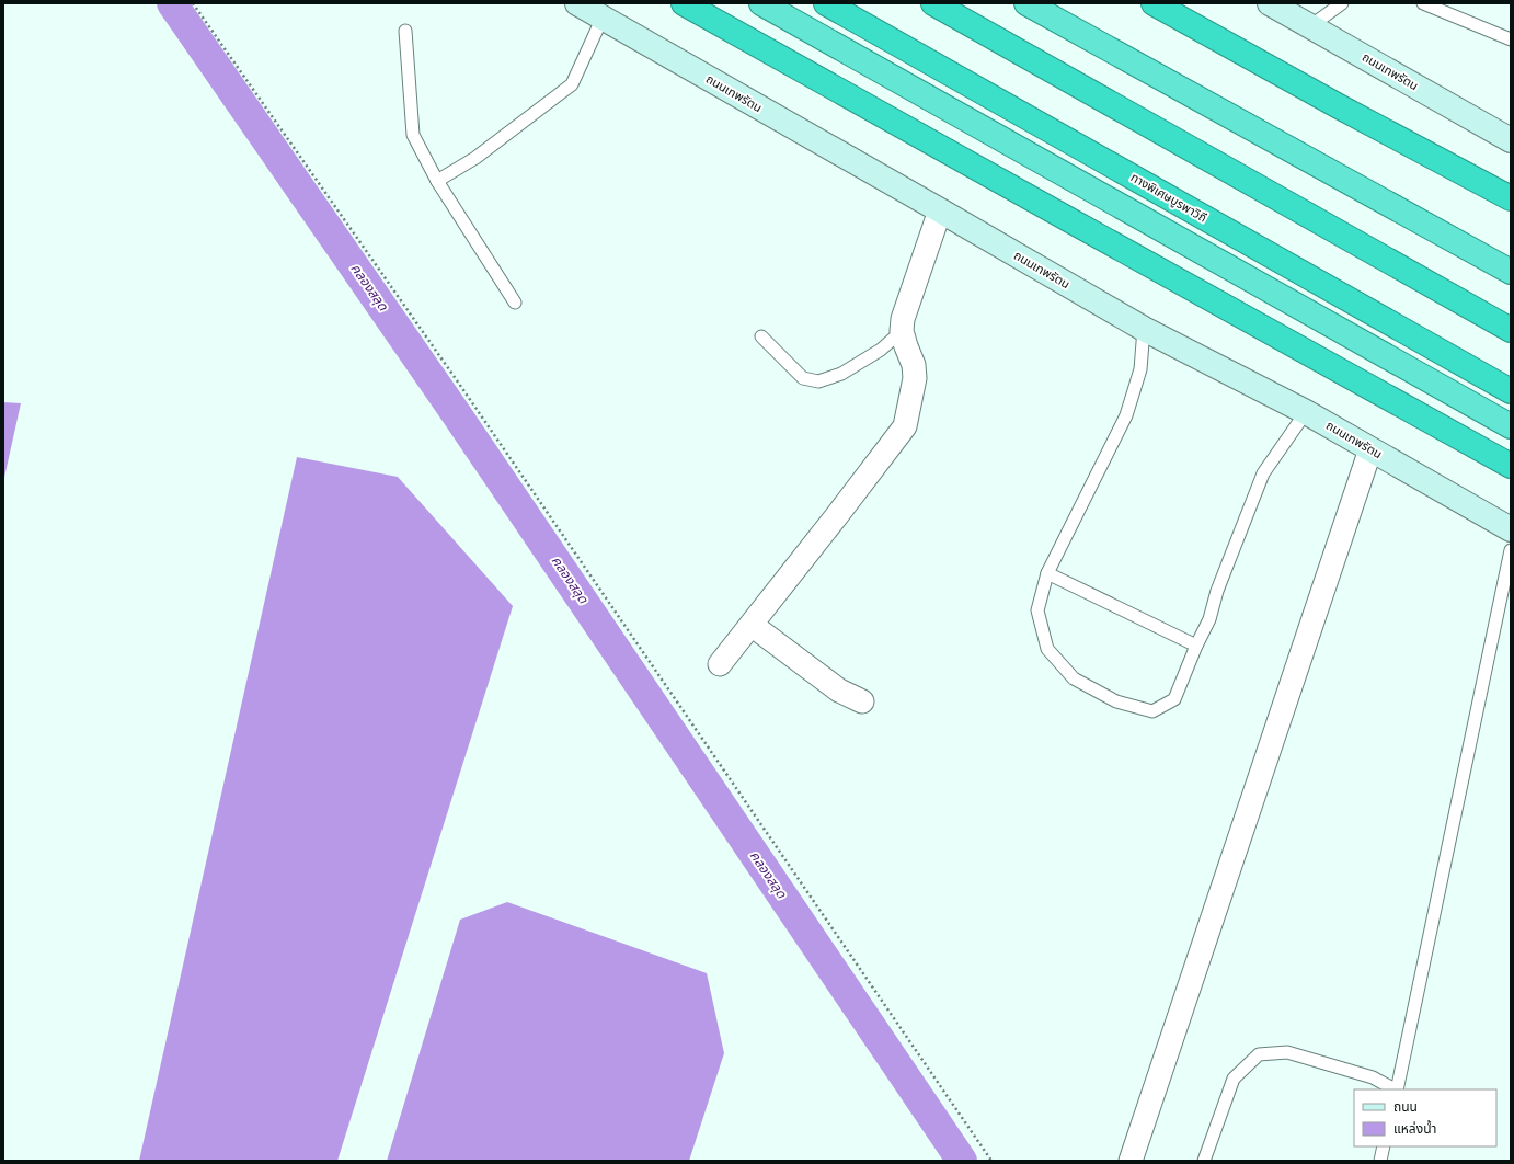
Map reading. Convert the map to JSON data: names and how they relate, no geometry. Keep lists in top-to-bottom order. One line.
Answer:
{"streets":{"highway":["ทางพิเศษบูรพาวิถี"],"main road":["ถนนเทพรัตน"]},"water":["คลองสลุด"],"legend":["ถนน","แหล่งน้ำ"]}
